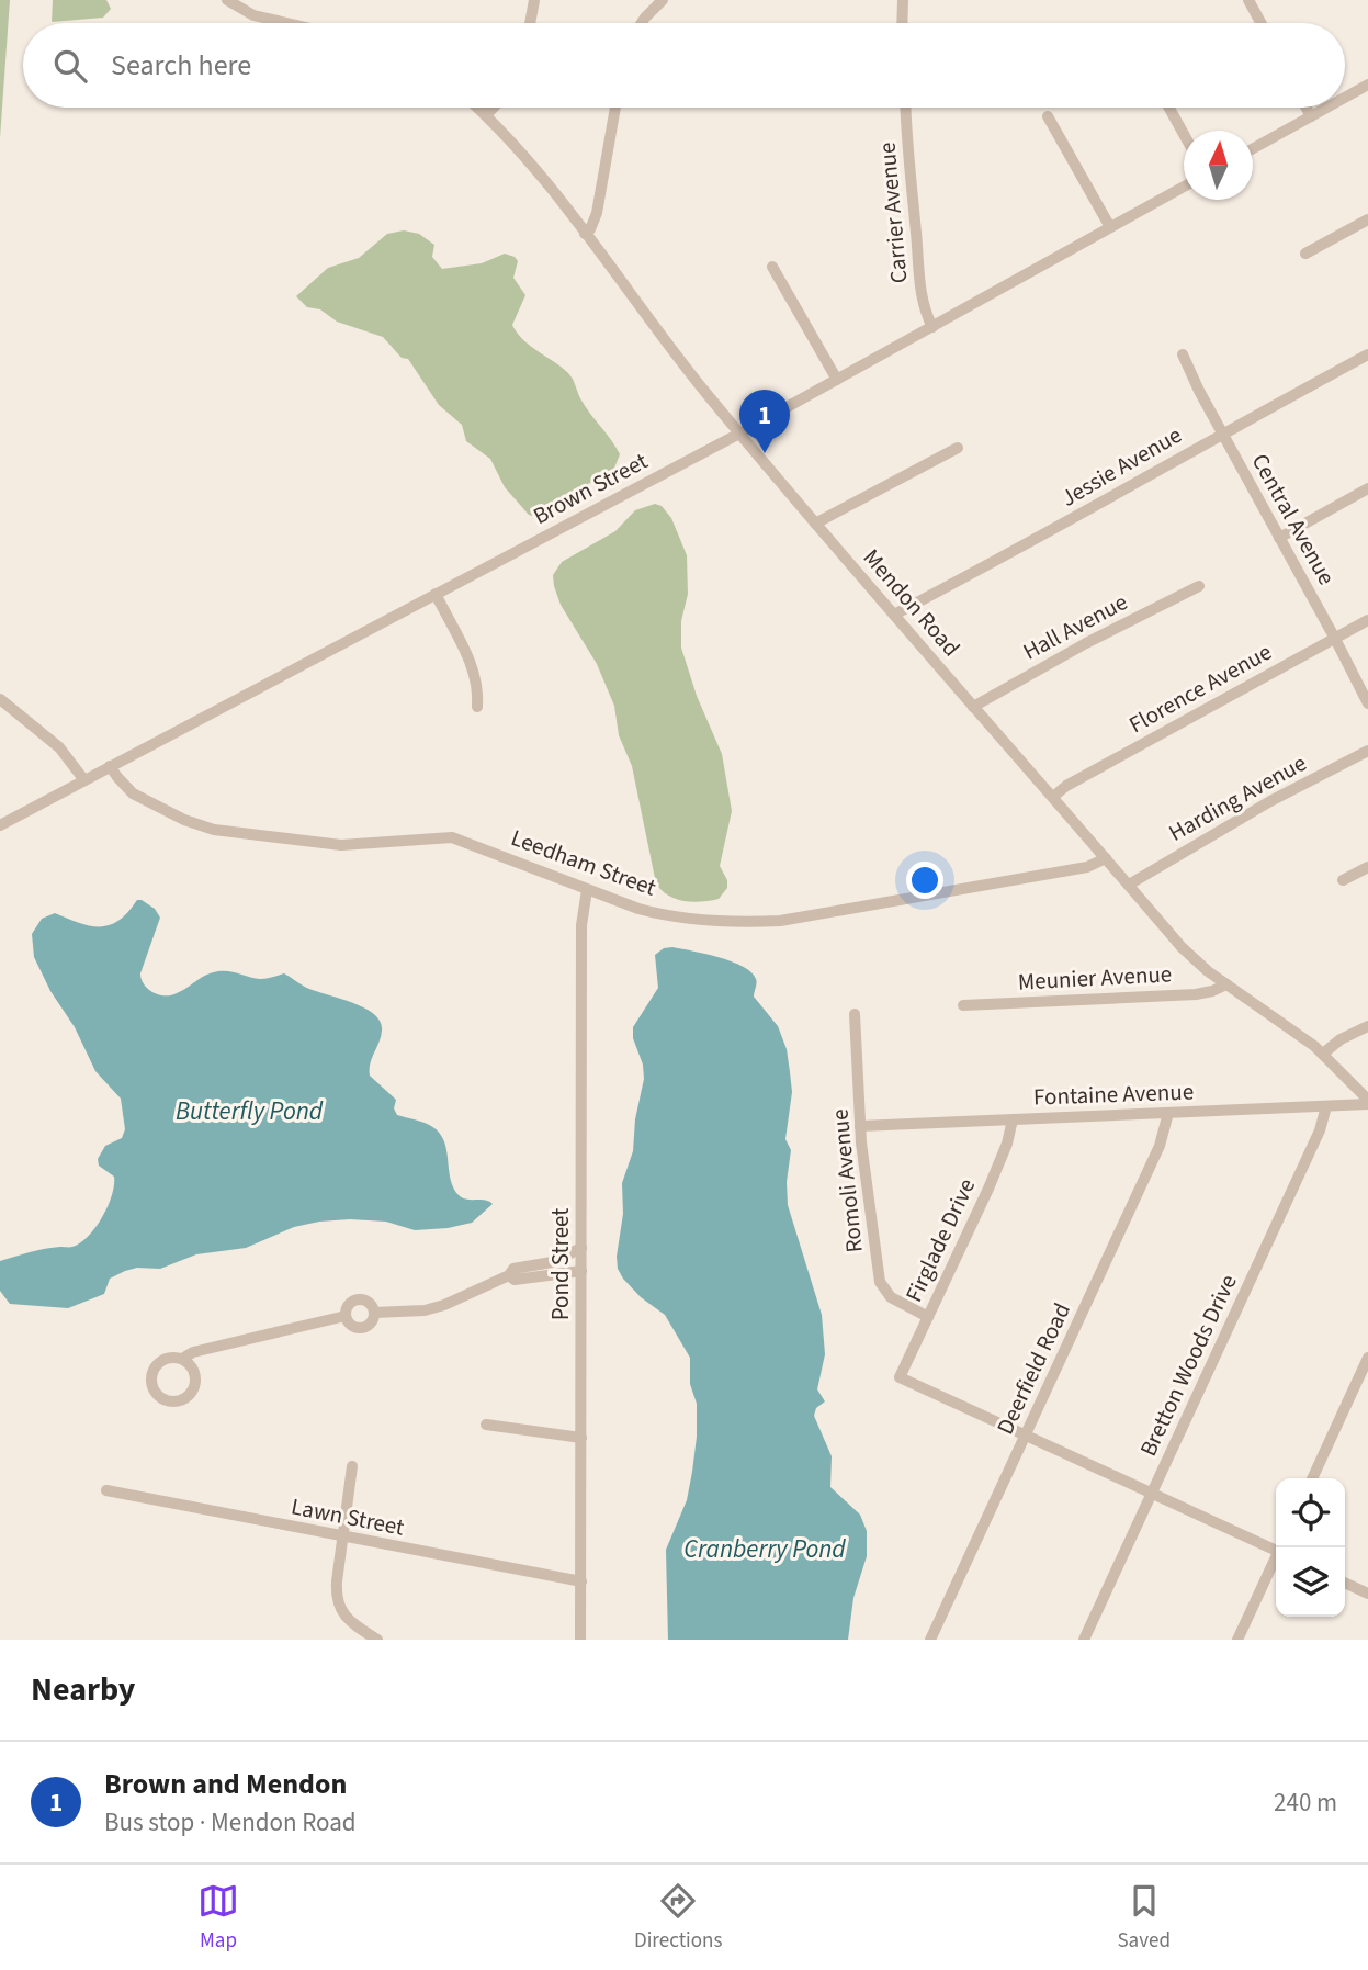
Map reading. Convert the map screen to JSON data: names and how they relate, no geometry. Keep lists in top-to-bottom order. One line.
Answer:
{"streets":{"street":["Carrier Avenue","Jessie Avenue","Brown Street","Central Avenue","Mendon Road","Hall Avenue","Florence Avenue","Harding Avenue","Leedham Street","Meunier Avenue","Fontaine Avenue","Romoli Avenue","Firglade Drive","Pond Street","Bretton Woods Drive","Deerfield Road","Lawn Street"]},"crossings":[["Carrier Avenue","Brown Street"],["Jessie Avenue","Central Avenue"],["Jessie Avenue","Mendon Road"],["Brown Street","Mendon Road"],["Brown Street","Leedham Street"],["Central Avenue","Florence Avenue"],["Mendon Road","Hall Avenue"],["Mendon Road","Florence Avenue"],["Mendon Road","Harding Avenue"],["Mendon Road","Leedham Street"],["Mendon Road","Meunier Avenue"],["Mendon Road","Fontaine Avenue"],["Leedham Street","Pond Street"],["Fontaine Avenue","Romoli Avenue"],["Fontaine Avenue","Firglade Drive"],["Fontaine Avenue","Bretton Woods Drive"],["Fontaine Avenue","Deerfield Road"],["Romoli Avenue","Firglade Drive"],["Firglade Drive","Deerfield Road"],["Pond Street","Lawn Street"]],"water":["Butterfly Pond","Cranberry Pond"],"north":"top","page":{"search":"Search here","pins":"1","heading":"Nearby","list":[{"mark":"1","name":"Brown and Mendon","note":"Bus stop · Mendon Road","value":"240 m"}],"nav":["Map","Directions","Saved"]}}
